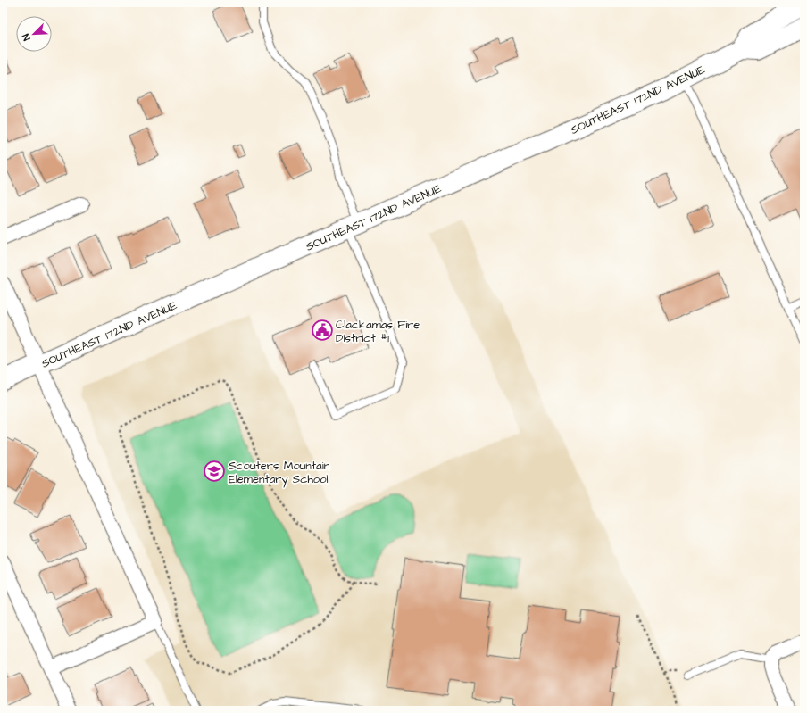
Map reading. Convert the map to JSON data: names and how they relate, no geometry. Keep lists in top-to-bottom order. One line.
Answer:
{"streets":{"main road":["SOUTHEAST 172ND AVENUE"]},"places":{"public building":["Clackamas Fire District #1"],"school or university":["Scouters Mountain Elementary School"]},"north":"bottom left"}
